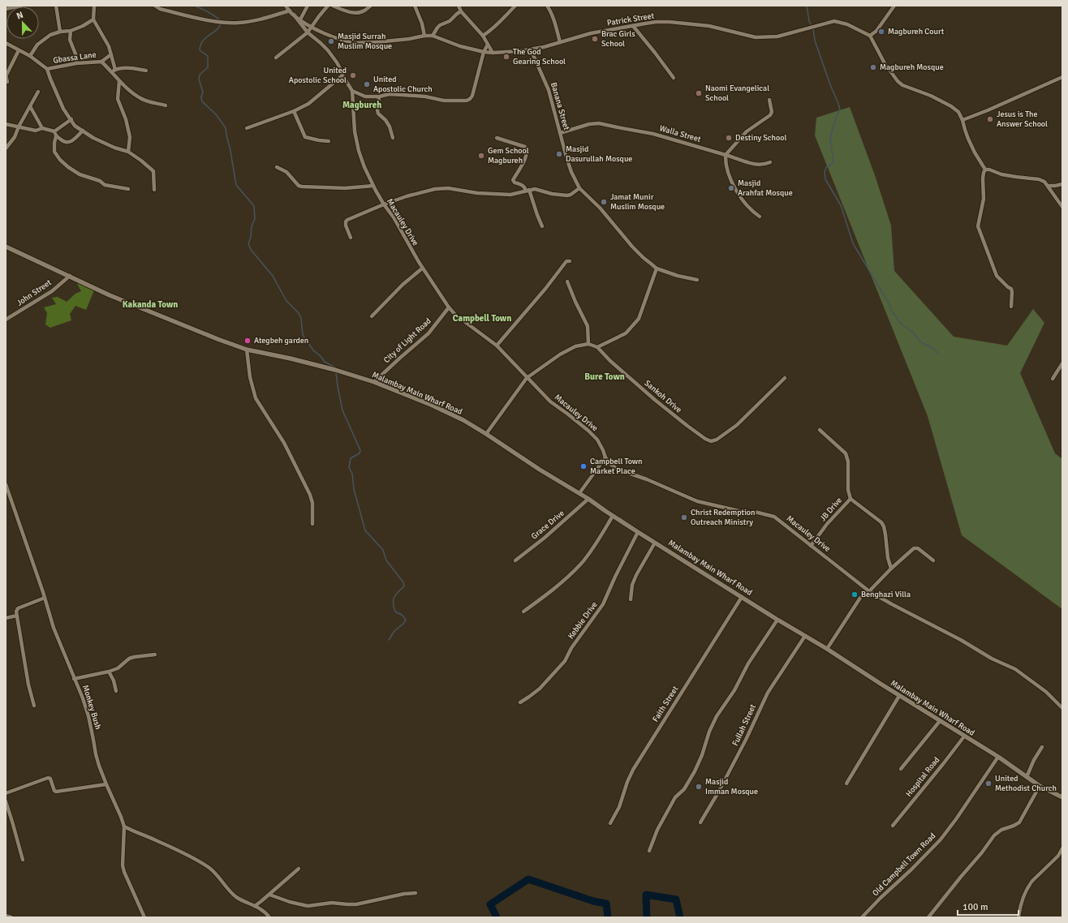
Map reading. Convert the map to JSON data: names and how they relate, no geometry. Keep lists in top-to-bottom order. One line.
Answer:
{"streets":{"street":["Patrick Street","Gbassa Lane","Banana Street","Walla Street","Macauley Drive","John Street","City of Light Road","Malambay Main Wharf Road","Sankoh Drive","JB Drive","Grace Drive","Kebbie Drive","Faith Street","Monkey Bush","Fullah Street","Hospital Road","Old Campbell Town Road"]},"crossings":[["Patrick Street","Banana Street"],["Banana Street","Walla Street"],["Macauley Drive","City of Light Road"],["Macauley Drive","JB Drive"],["John Street","Malambay Main Wharf Road"],["City of Light Road","Malambay Main Wharf Road"],["Malambay Main Wharf Road","Grace Drive"],["Malambay Main Wharf Road","Kebbie Drive"],["Malambay Main Wharf Road","Faith Street"],["Malambay Main Wharf Road","Fullah Street"],["Malambay Main Wharf Road","Hospital Road"],["Malambay Main Wharf Road","Old Campbell Town Road"]],"districts":["Magbureh","Kakanda Town","Campbell Town","Bure Town"],"places":["Magbureh Court","Brac Girls School","Masjid Surrah Muslim Mosque","The God Gearing School","Magbureh Mosque","United Apostolic School","United Apostolic Church","Naomi Evangelical School","Jesus is The Answer School","Destiny School","Masjid Dasurullah Mosque","Gem School Magbureh","Masjid Arahfat Mosque","Jamat Munir Muslim Mosque","Ategbeh garden","Campbell Town Market Place","Christ Redemption Outreach Ministry","Benghazi Villa","United Methodist Church","Masjid Imman Mosque"],"scale_bar":"100 m","north":"top"}
